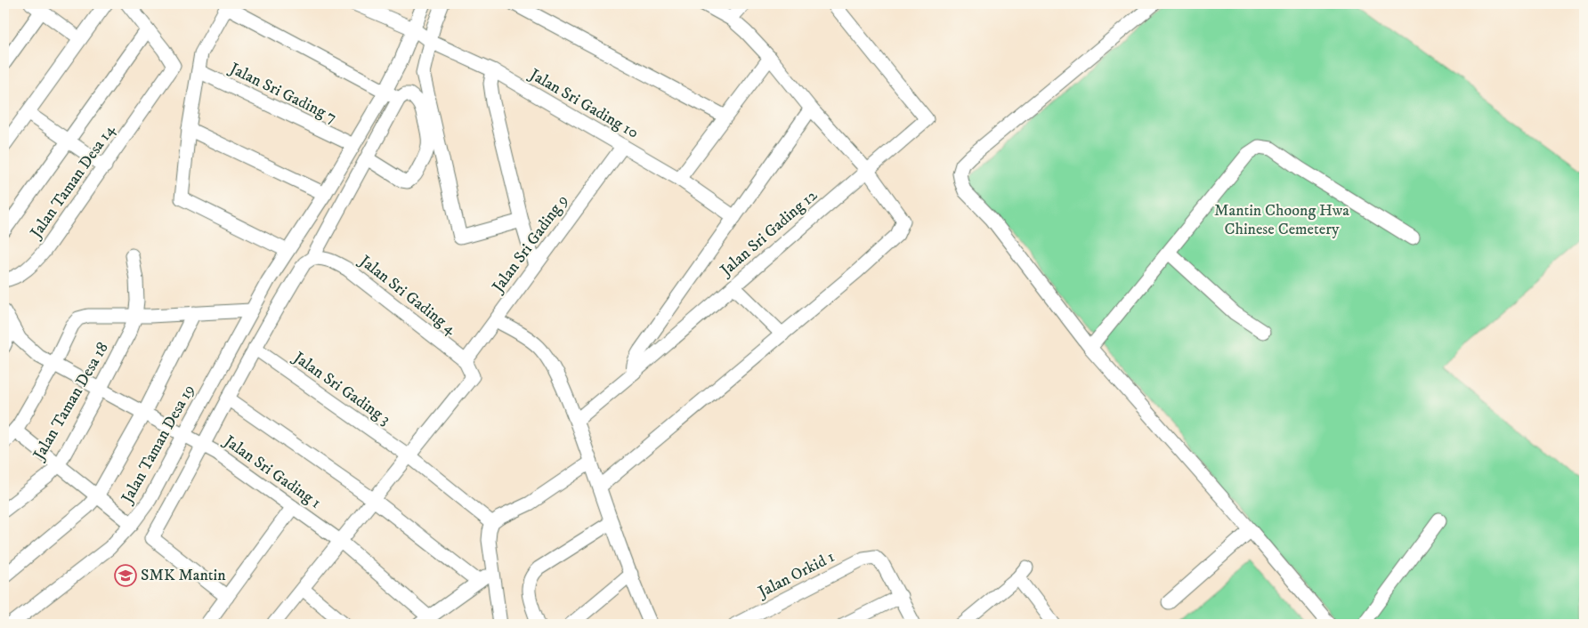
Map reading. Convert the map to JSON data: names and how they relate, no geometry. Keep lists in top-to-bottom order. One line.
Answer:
{"streets":{"street":["Jalan Sri Gading 7","Jalan Sri Gading 10","Jalan Taman Desa 14","Jalan Sri Gading 12","Jalan Sri Gading 9","Jalan Sri Gading 4","Jalan Sri Gading 3","Jalan Taman Desa 18","Jalan Taman Desa 19","Jalan Sri Gading 1","Jalan Orkid 1"]},"crossings":[["Jalan Sri Gading 7","Jalan Taman Desa 19"],["Jalan Sri Gading 10","Jalan Sri Gading 12"],["Jalan Sri Gading 10","Jalan Sri Gading 9"],["Jalan Sri Gading 10","Jalan Taman Desa 19"],["Jalan Sri Gading 9","Jalan Sri Gading 4"],["Jalan Sri Gading 4","Jalan Sri Gading 3"],["Jalan Taman Desa 18","Jalan Sri Gading 1"],["Jalan Taman Desa 19","Jalan Sri Gading 1"]],"parks":["Mantin Choong Hwa Chinese Cemetery"],"places":{"school or university":["SMK Mantin"]}}
